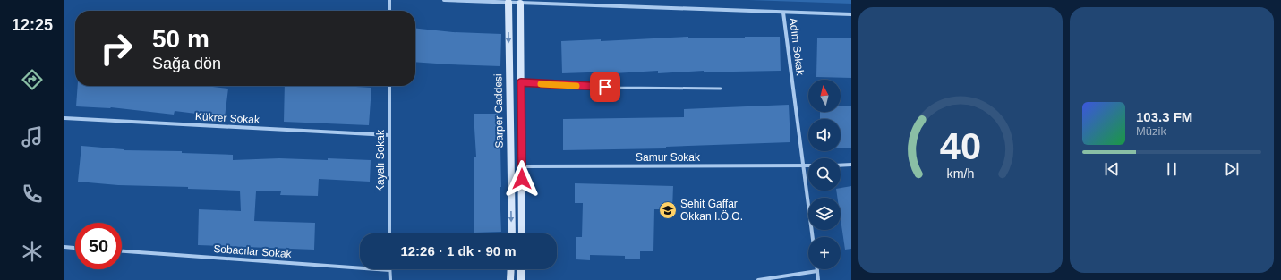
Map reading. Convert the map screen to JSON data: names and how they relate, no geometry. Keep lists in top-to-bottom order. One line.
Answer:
{"streets":{"main road":["Sarper Caddesi"],"street":["Adım Sokak","Kükrer Sokak","Samur Sokak","Kayalı Sokak","Sobacılar Sokak"]},"crossings":[["Adım Sokak","Samur Sokak"],["Sarper Caddesi","Samur Sokak"],["Kükrer Sokak","Kayalı Sokak"]],"places":{"school or university":["Sehit Gaffar Okkan I.Ö.O."]},"north":"top","page":{"tabs":"12:25","turn":["50 m","Sağa dön"],"map_buttons":"+","song":["103.3 FM","Müzik"],"limit":"50","trip":"12:26 · 1 dk · 90 m","gauge":["40","km/h"]}}
